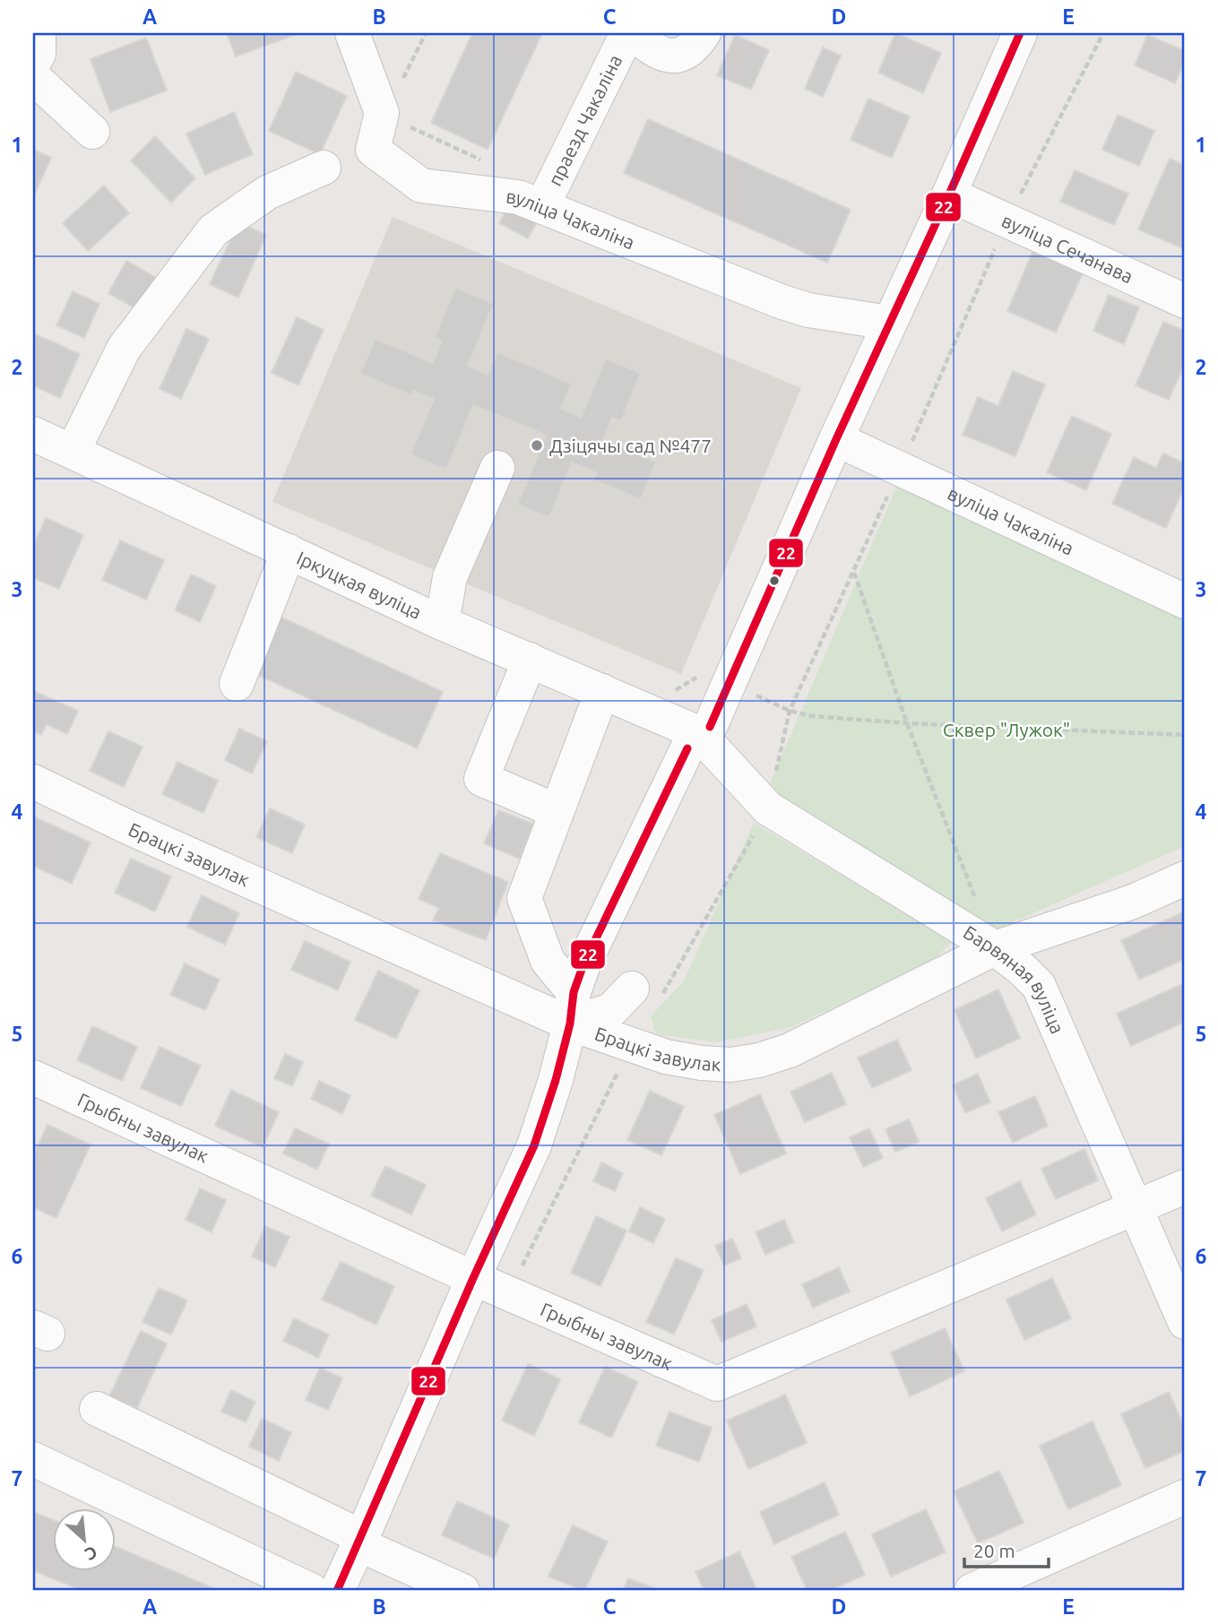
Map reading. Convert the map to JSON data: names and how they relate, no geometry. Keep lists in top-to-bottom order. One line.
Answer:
{"streets":{"street":["праезд Чакаліна","вуліца Чакаліна","вуліца Сечанава","Іркуцкая вуліца","Брацкі завулак","Барвяная вуліца","Грыбны завулак"]},"crossings":[["праезд Чакаліна","вуліца Чакаліна"],["Іркуцкая вуліца","Барвяная вуліца"],["Брацкі завулак","Барвяная вуліца"],["Барвяная вуліца","Грыбны завулак"]],"parks":["Сквер \"Лужок\""],"places":["Дзіцячы сад №477"],"lines":["transit line 22"],"scale_bar":"20 m","north":"bottom right","grid":{"columns":["A","B","C","D","E"],"rows":["1","2","3","4","5","6","7"]}}
